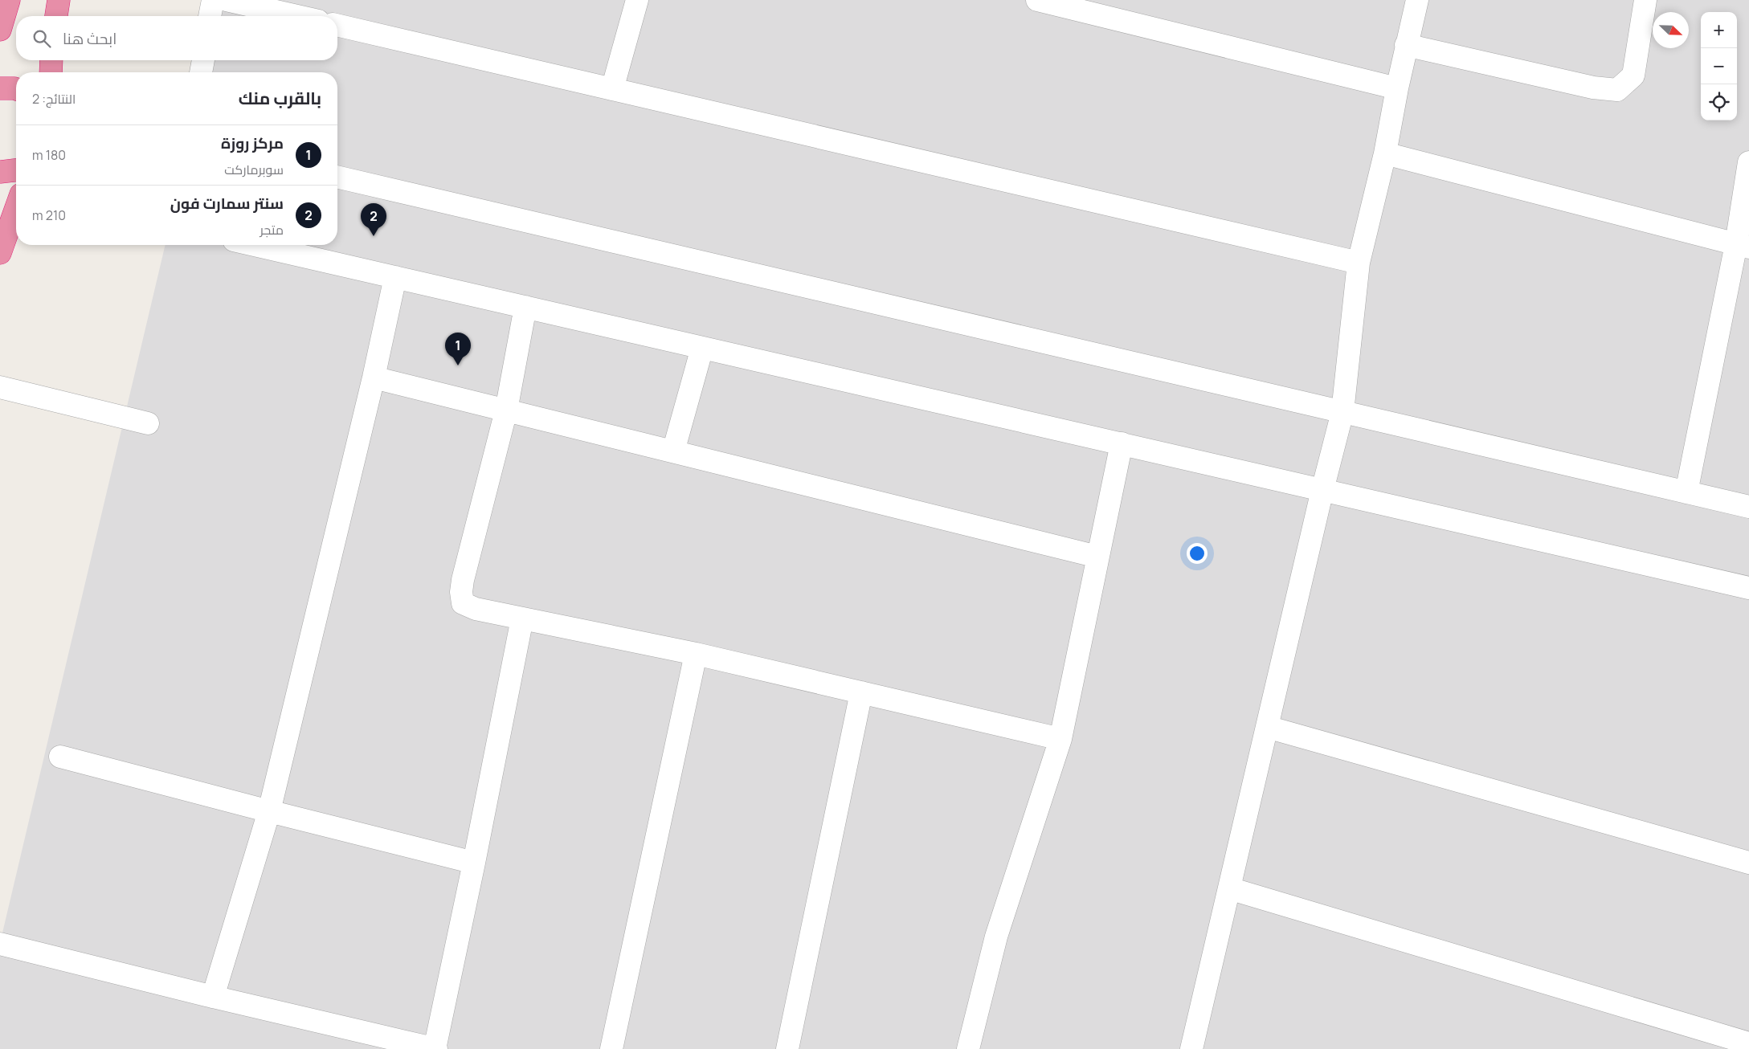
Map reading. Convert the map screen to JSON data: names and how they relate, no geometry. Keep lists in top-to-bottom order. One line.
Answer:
{"north":"bottom right","page":{"map_buttons":["+","−"],"search":"ابحث هنا","heading":["بالقرب منك","النتائج: 2"],"list":[{"mark":"1","name":"مركز روزة","note":"سوبرماركت","value":"180 m"},{"mark":"2","name":"سنتر سمارت فون","note":"متجر","value":"210 m"}],"pins":["2","1"]}}
